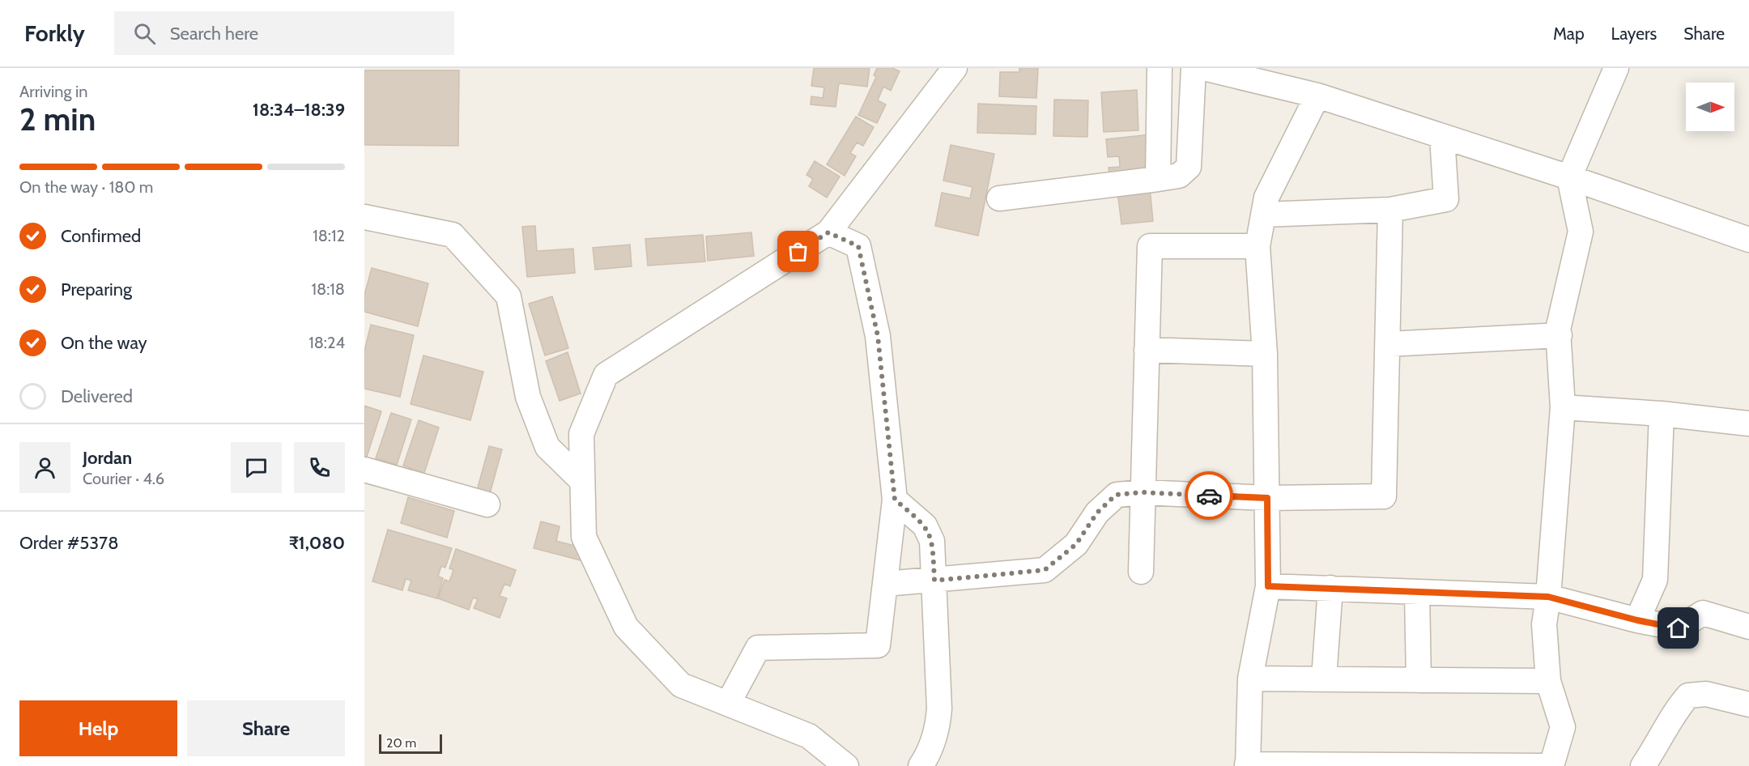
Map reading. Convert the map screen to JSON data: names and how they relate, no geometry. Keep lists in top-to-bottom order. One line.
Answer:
{"scale_bar":"20 m","north":"right","page":{"header":"Forkly","search":"Search here","nav":["Map","Layers","Share"],"heading":["2 min","Arriving in","18:34–18:39"],"panel":["Jordan","Courier · 4.6","Order #5378","₹1,080"],"bar":"On the way · 180 m","list":[["Confirmed","18:12"],["Preparing","18:18"],["On the way","18:24"],"Delivered"],"buttons":["Help","Share"],"scale":"20 m"}}
